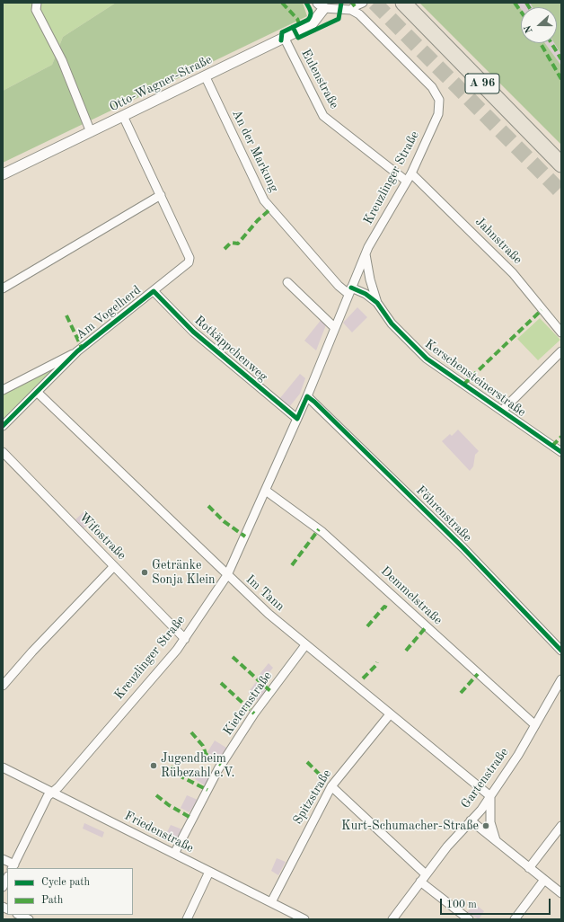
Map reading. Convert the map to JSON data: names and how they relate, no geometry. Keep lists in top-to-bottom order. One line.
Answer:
{"streets":{"highway":["A 96"],"street":["Eulenstraße","Otto-Wagner-Straße","An der Markung","Kreuzlinger Straße","Jahnstraße","Am Vogelherd","Rotkäppchenweg","Kerschensteinerstraße","Föhrenstraße","Wifostraße","Im Tann","Demmelstraße","Kiefernstraße","Gartenstraße","Spitzstraße","Friedenstraße"]},"crossings":[["Eulenstraße","Otto-Wagner-Straße"],["Eulenstraße","Kreuzlinger Straße"],["Otto-Wagner-Straße","An der Markung"],["Otto-Wagner-Straße","Kreuzlinger Straße"],["Otto-Wagner-Straße","Am Vogelherd"],["An der Markung","Kreuzlinger Straße"],["An der Markung","Kerschensteinerstraße"],["Kreuzlinger Straße","Jahnstraße"],["Kreuzlinger Straße","Rotkäppchenweg"],["Kreuzlinger Straße","Kerschensteinerstraße"],["Kreuzlinger Straße","Föhrenstraße"],["Kreuzlinger Straße","Wifostraße"],["Kreuzlinger Straße","Im Tann"],["Kreuzlinger Straße","Demmelstraße"],["Kreuzlinger Straße","Friedenstraße"],["Am Vogelherd","Rotkäppchenweg"],["Im Tann","Kiefernstraße"],["Im Tann","Gartenstraße"],["Im Tann","Spitzstraße"],["Demmelstraße","Gartenstraße"],["Kiefernstraße","Friedenstraße"],["Spitzstraße","Friedenstraße"]],"places":["Getränke Sonja Klein","Jugendheim Rübezahl e.V.","Kurt-Schumacher-Straße"],"legend":["Cycle path","Path"],"scale_bar":"100 m","north":"left"}
